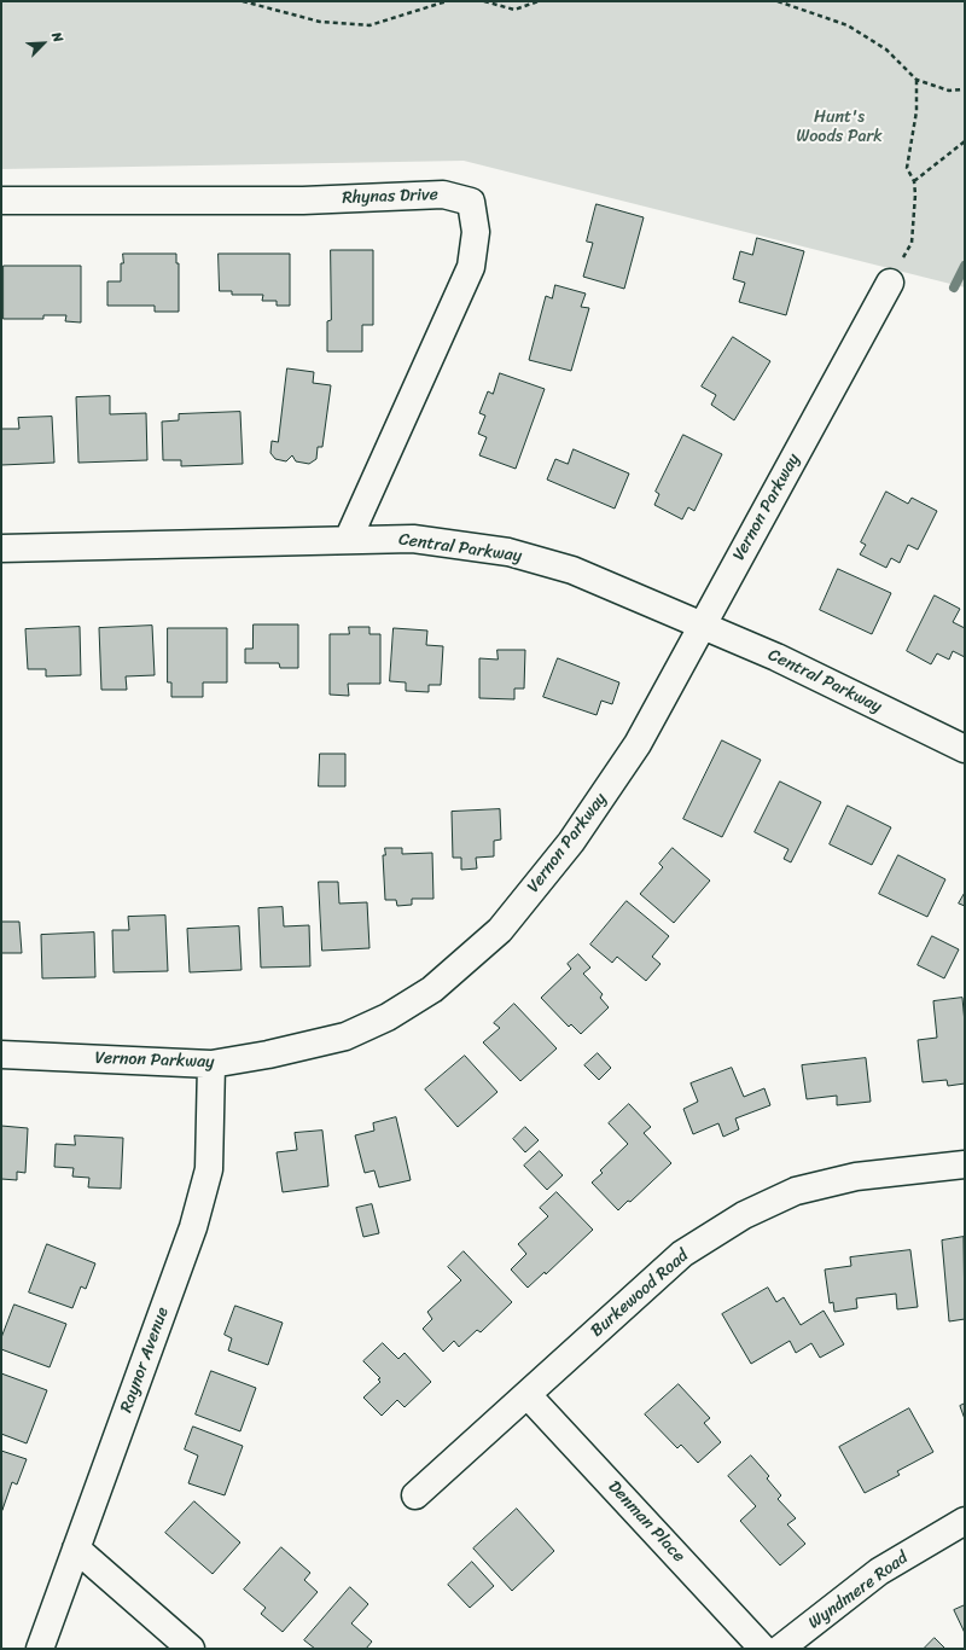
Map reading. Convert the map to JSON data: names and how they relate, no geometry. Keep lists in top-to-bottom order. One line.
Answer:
{"streets":{"street":["Rhynas Drive","Vernon Parkway","Central Parkway","Burkewood Road","Raynor Avenue","Denman Place","Wyndmere Road"]},"crossings":[["Rhynas Drive","Central Parkway"],["Vernon Parkway","Central Parkway"],["Vernon Parkway","Raynor Avenue"],["Burkewood Road","Denman Place"]],"parks":["Hunt's Woods Park"],"north":"top right"}
